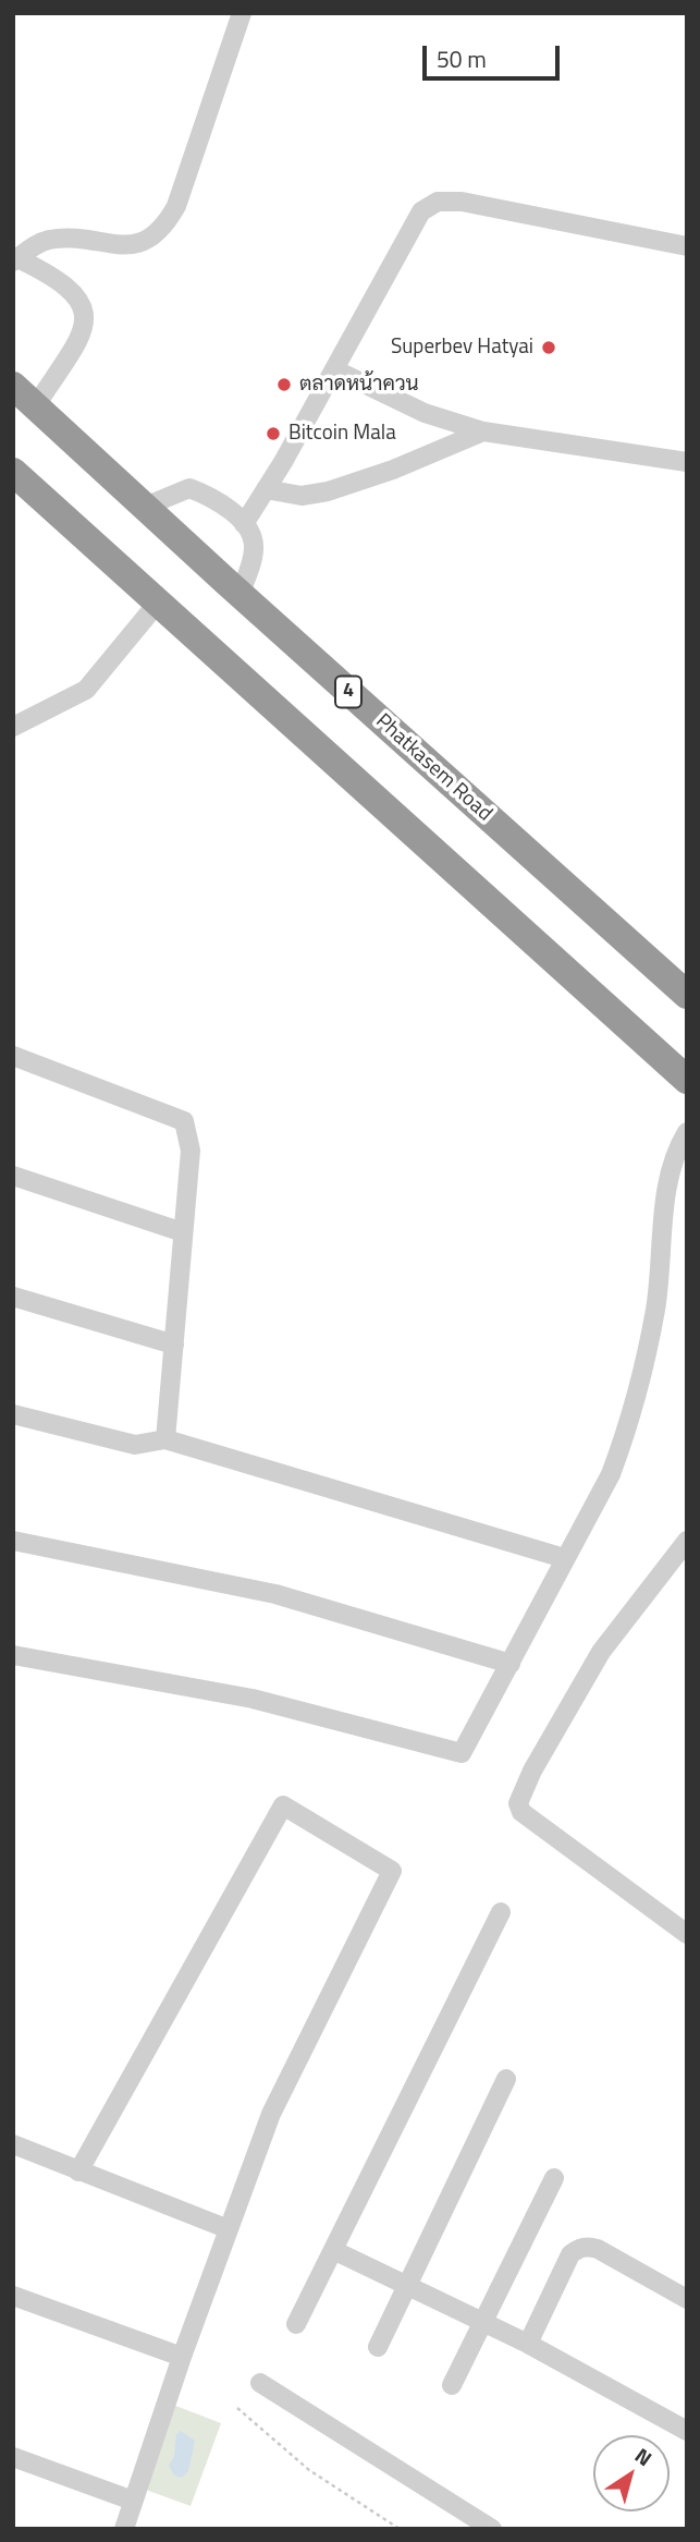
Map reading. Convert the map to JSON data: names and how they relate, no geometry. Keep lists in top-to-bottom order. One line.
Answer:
{"streets":{"highway":["4","Phatkasem Road"]},"places":["Superbev Hatyai","ตลาดหน้าควน","Bitcoin Mala"],"scale_bar":"50 m","north":"top right"}
